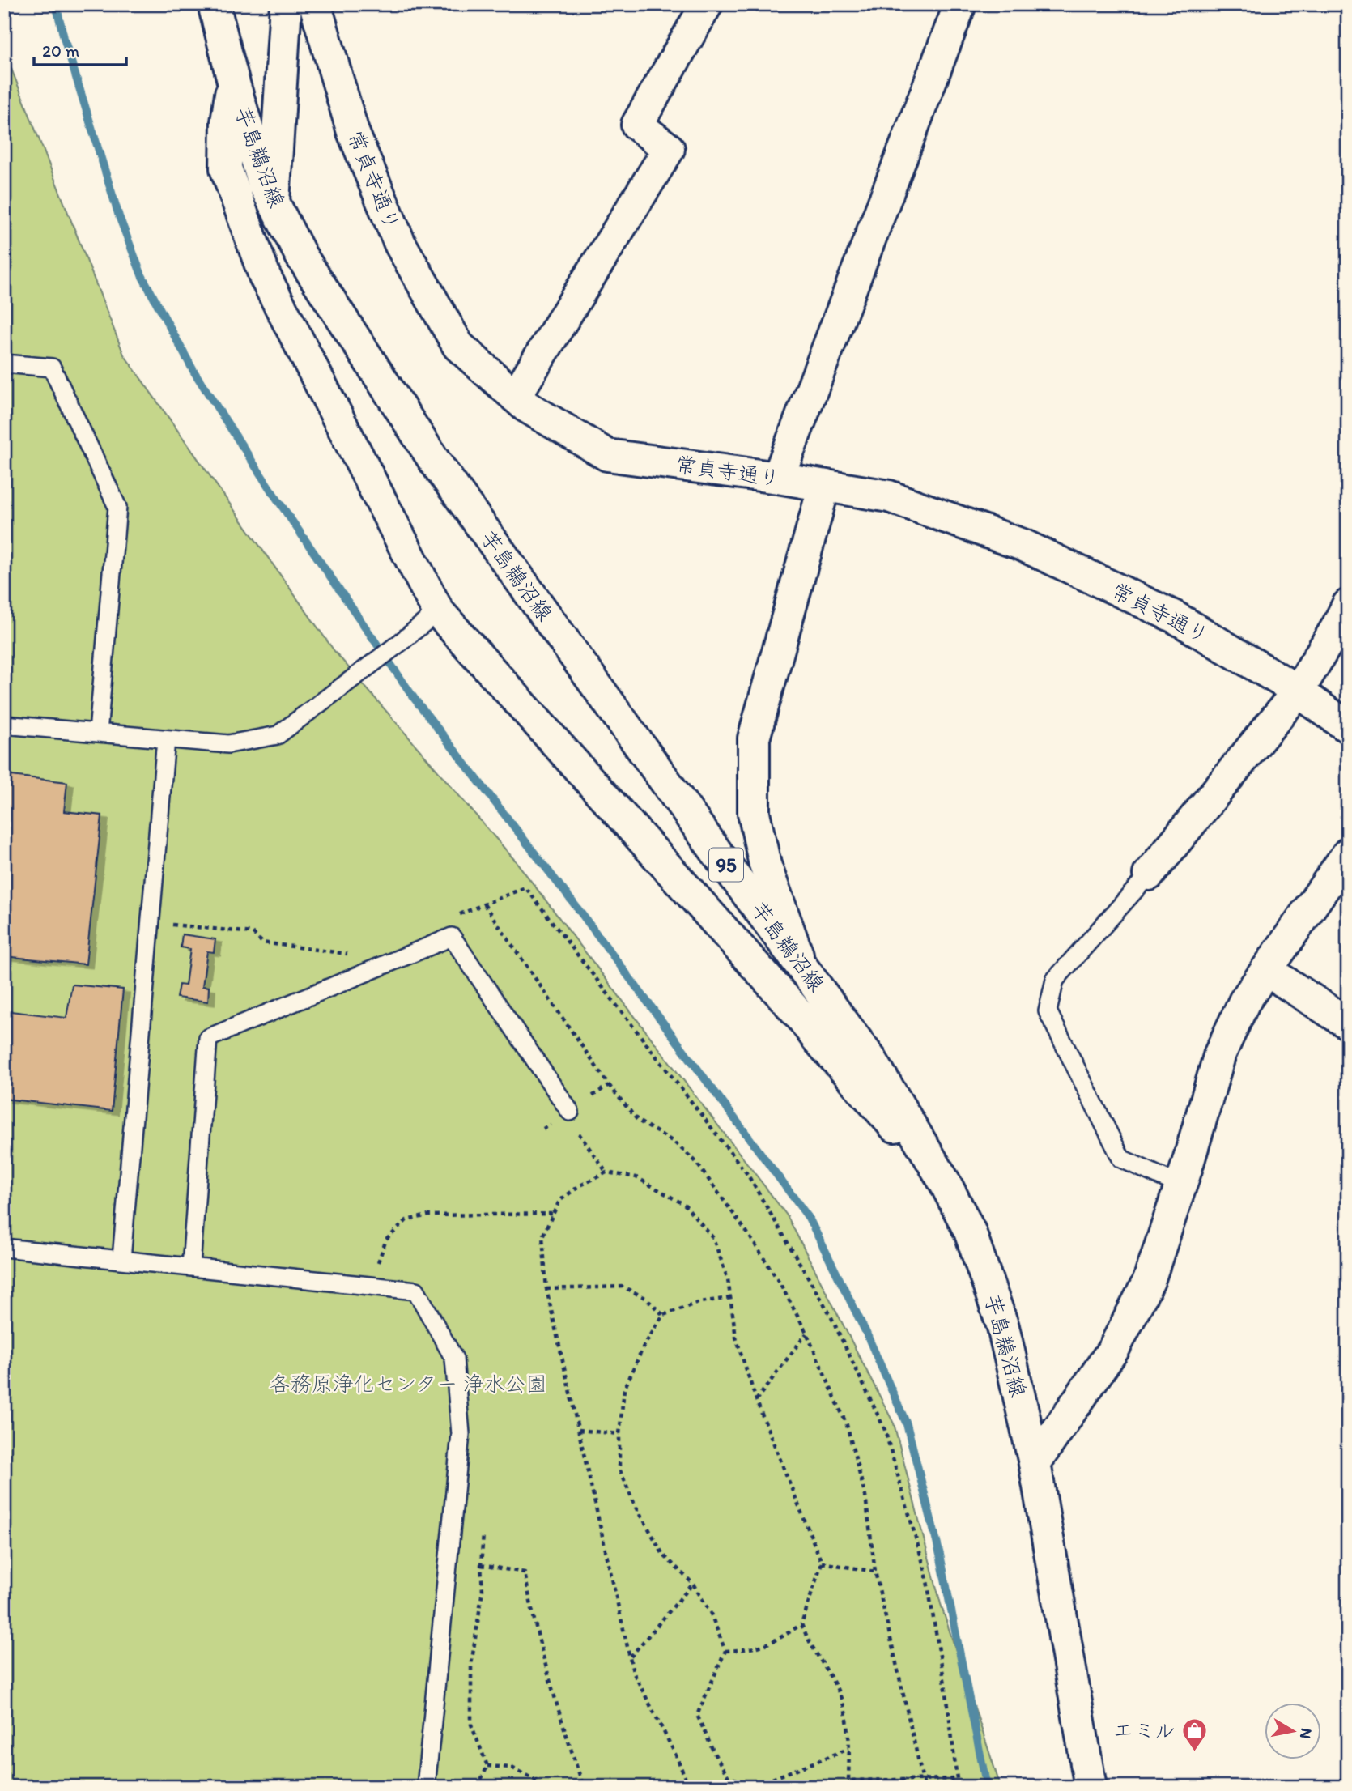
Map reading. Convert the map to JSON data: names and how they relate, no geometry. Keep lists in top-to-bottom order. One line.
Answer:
{"streets":{"street":["芋島鵜沼線","常貞寺通り","95"]},"parks":["各務原浄化センター 浄水公園"],"places":{"shop":["エミル"]},"scale_bar":"20 m","north":"right"}
